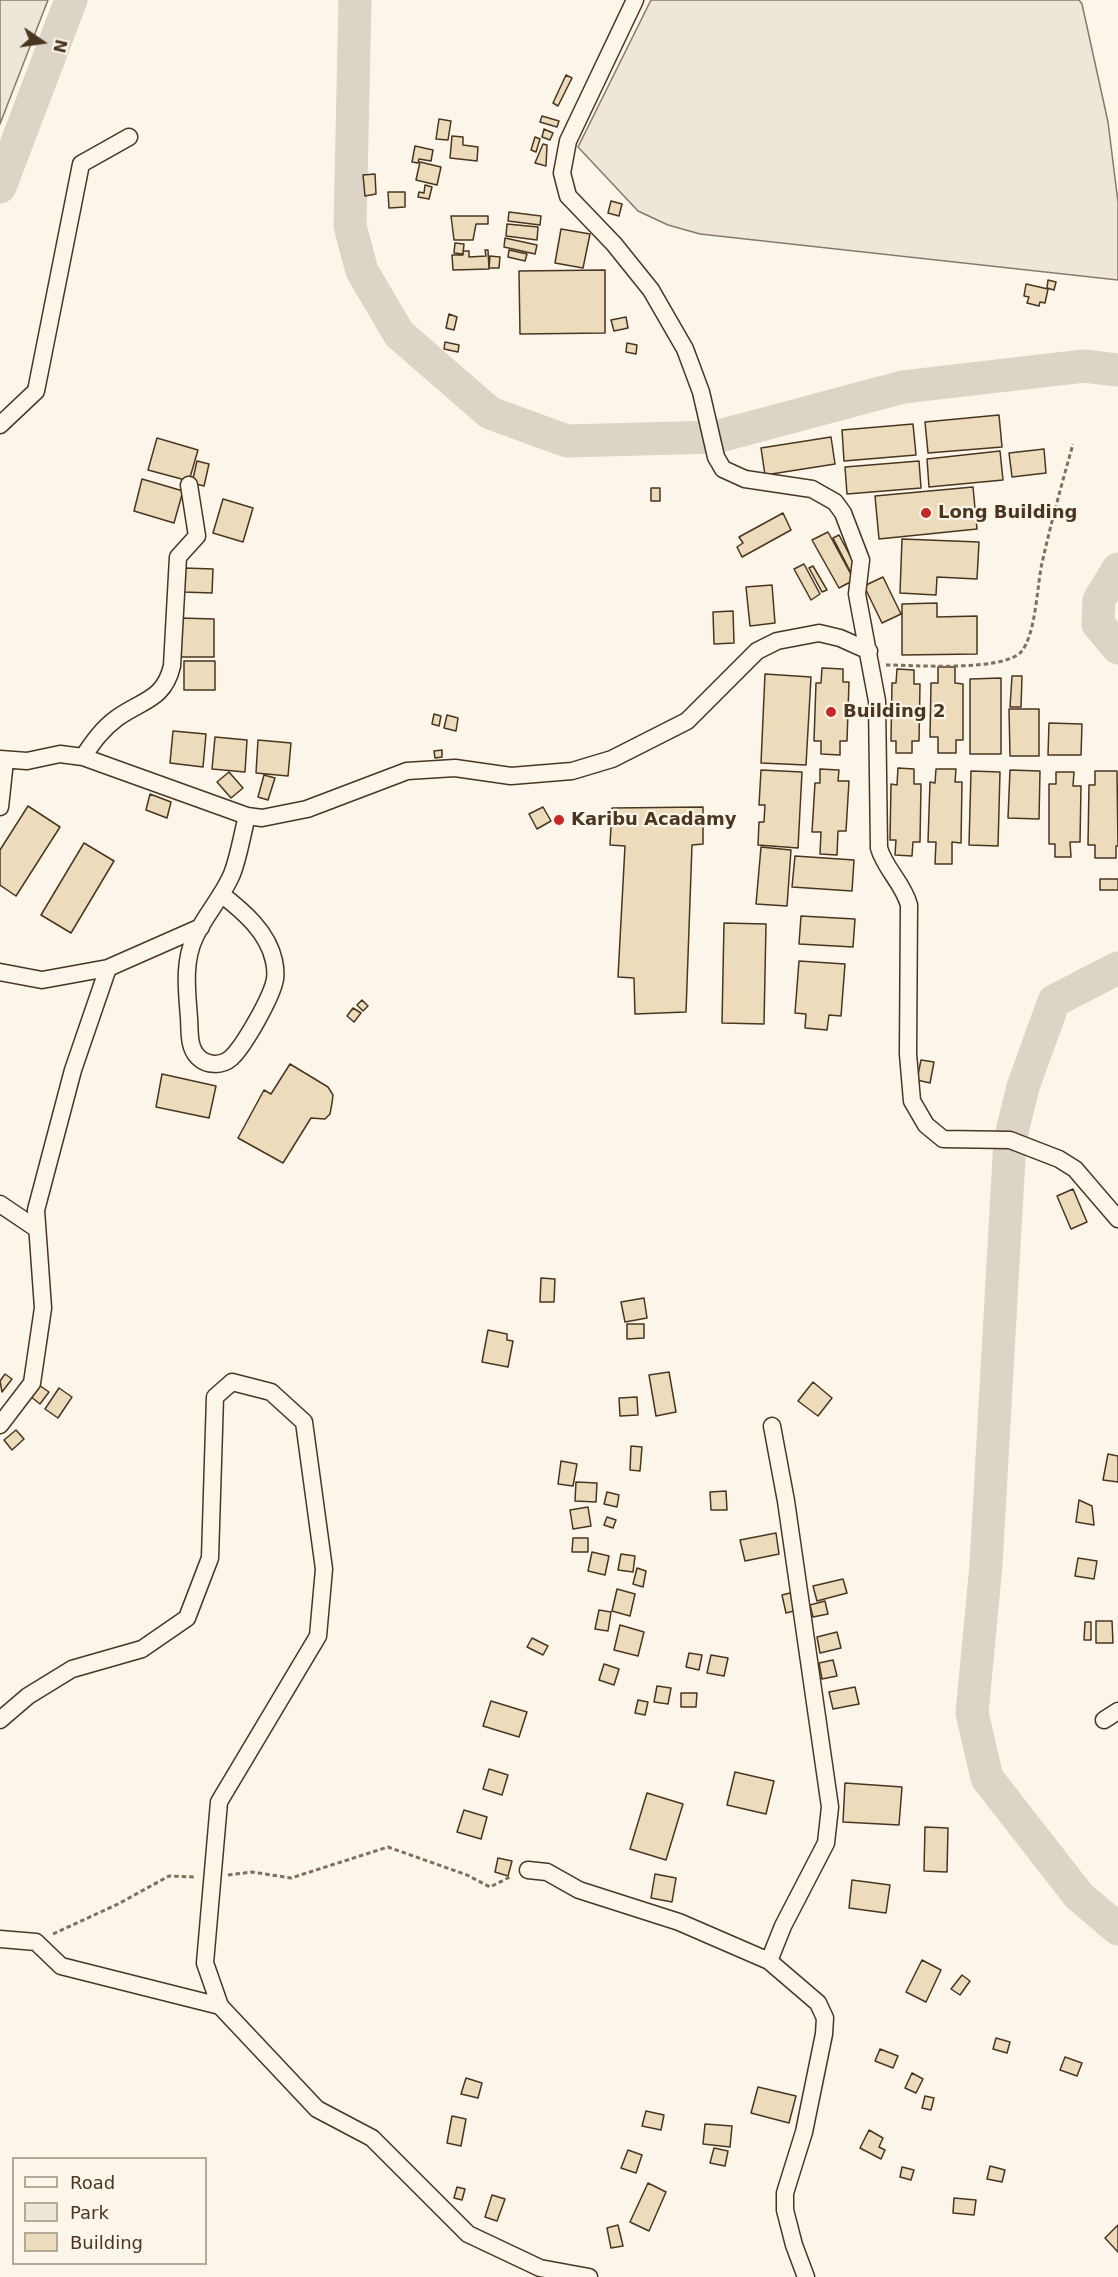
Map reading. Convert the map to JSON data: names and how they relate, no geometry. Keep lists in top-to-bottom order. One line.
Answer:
{"places":["Long Building","Building 2","Karibu Acadamy"],"legend":["Road","Park","Building"],"north":"right"}
